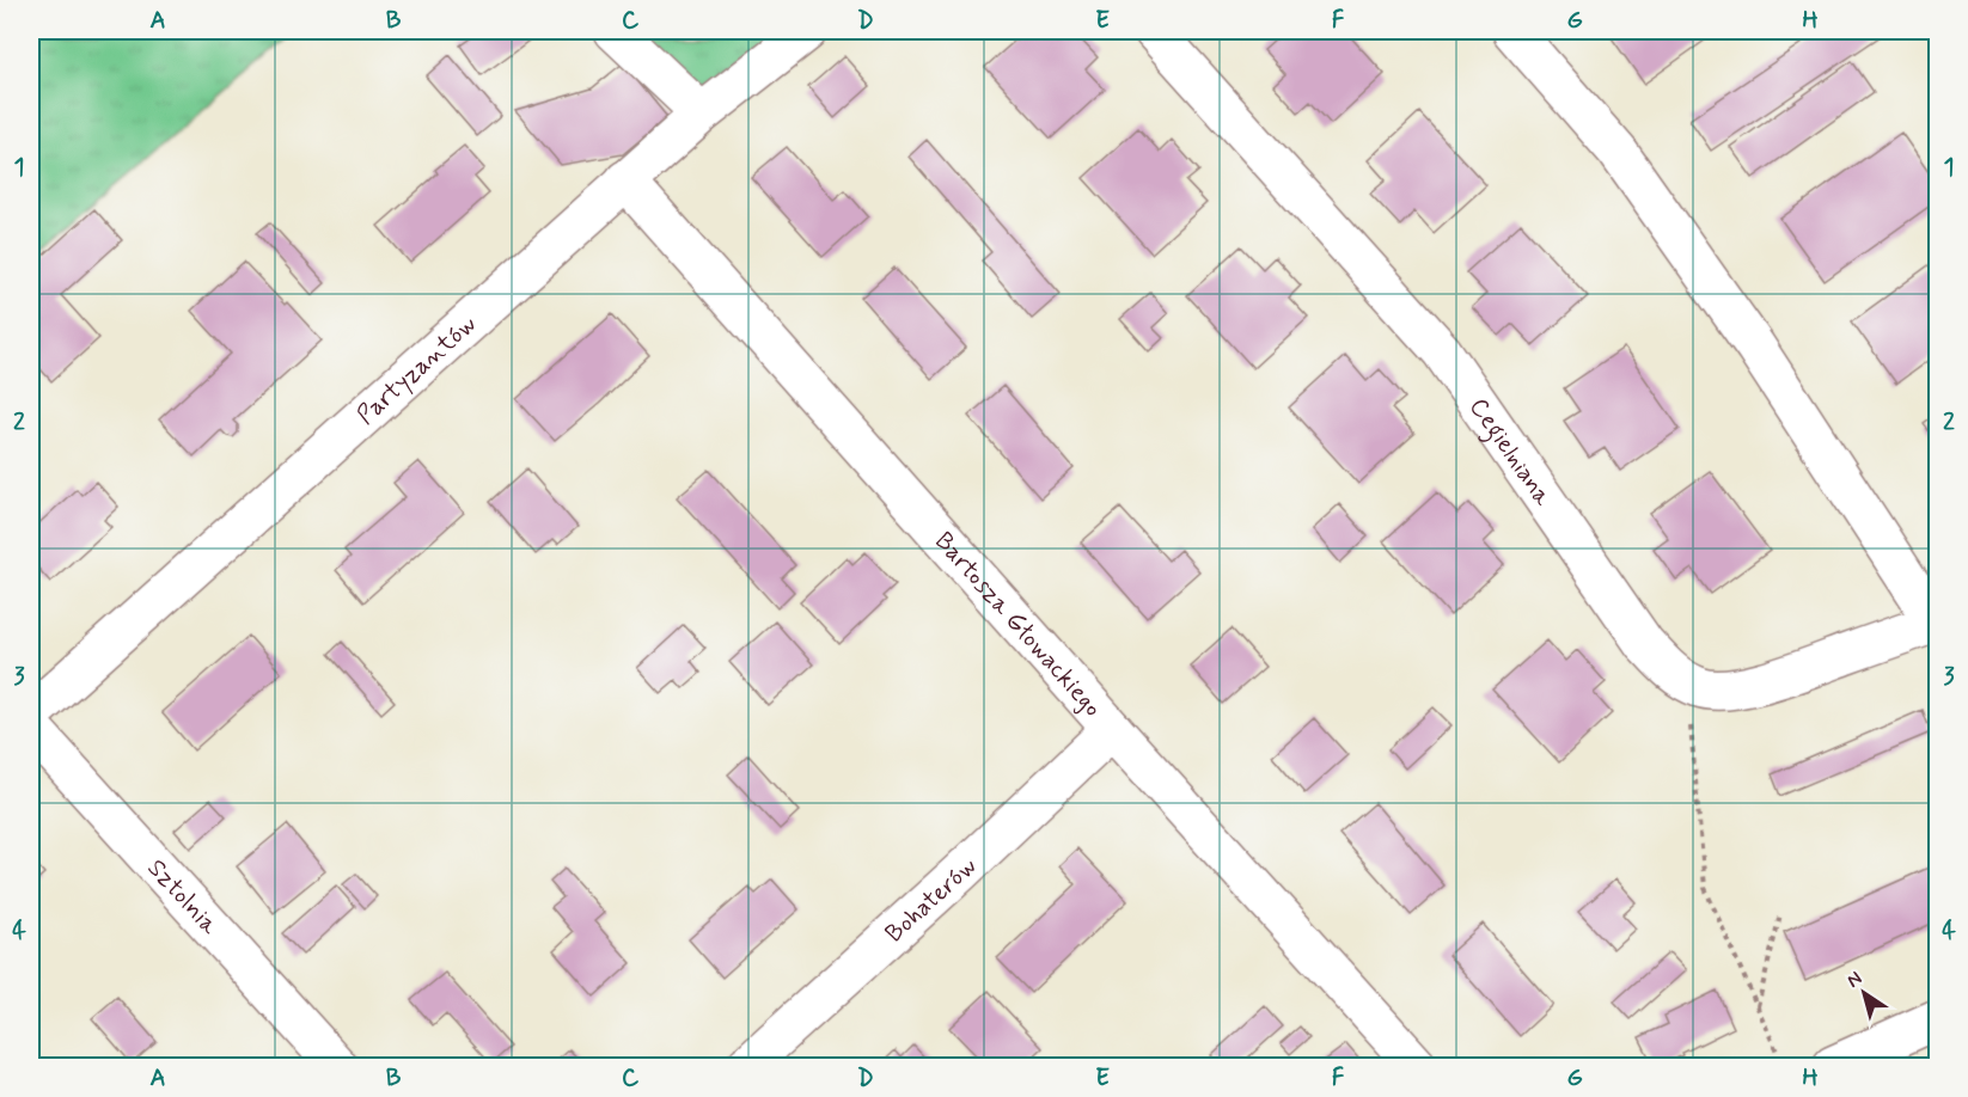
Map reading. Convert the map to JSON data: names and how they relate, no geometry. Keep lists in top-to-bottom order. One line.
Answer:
{"streets":{"street":["Partyzantów","Cegielniana","Bartosza Głowackiego","Sztolnia","Bohaterów"]},"crossings":[["Partyzantów","Bartosza Głowackiego"],["Bartosza Głowackiego","Bohaterów"]],"north":"top left","grid":{"columns":["A","B","C","D","E","F","G","H"],"rows":["1","2","3","4"]}}
